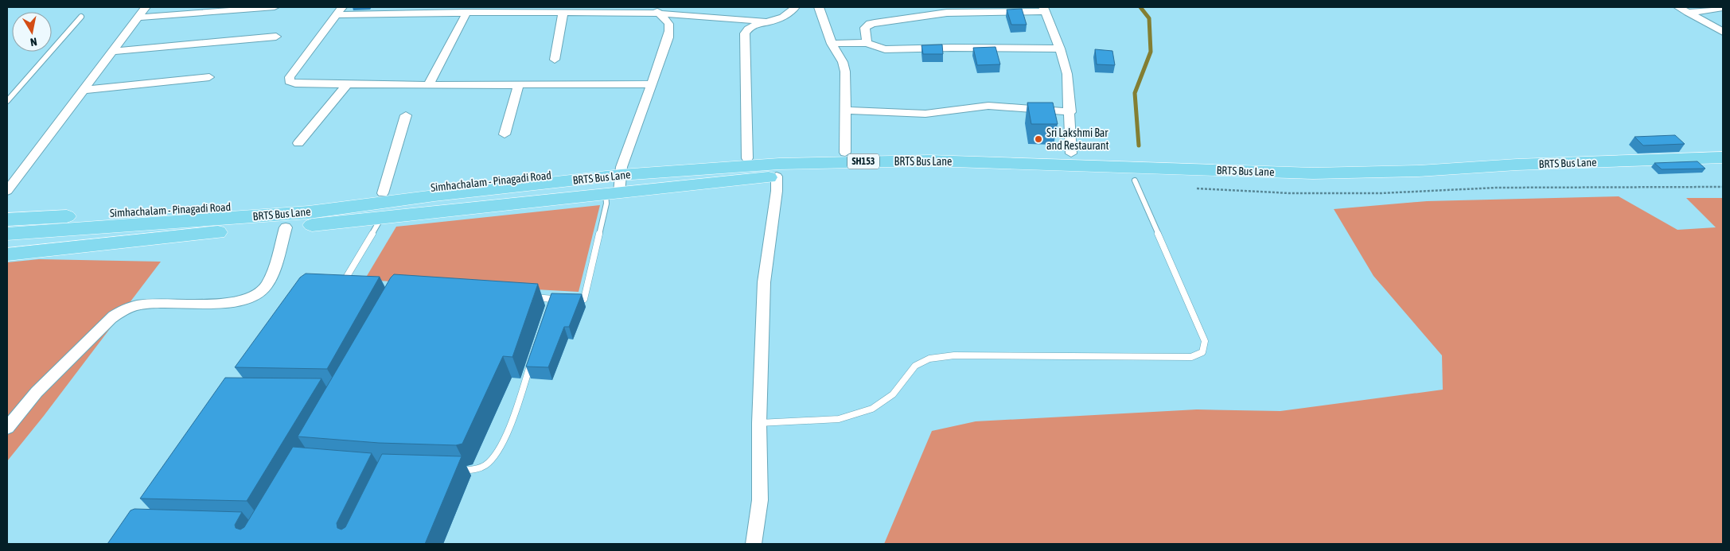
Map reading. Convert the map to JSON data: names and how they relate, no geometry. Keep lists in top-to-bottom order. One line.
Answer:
{"streets":{"main road":["SH153","BRTS Bus Lane","Simhachalam - Pinagadi Road"]},"crossings":[["BRTS Bus Lane","Simhachalam - Pinagadi Road"]],"places":["Sri Lakshmi Bar and Restaurant"],"north":"bottom"}
